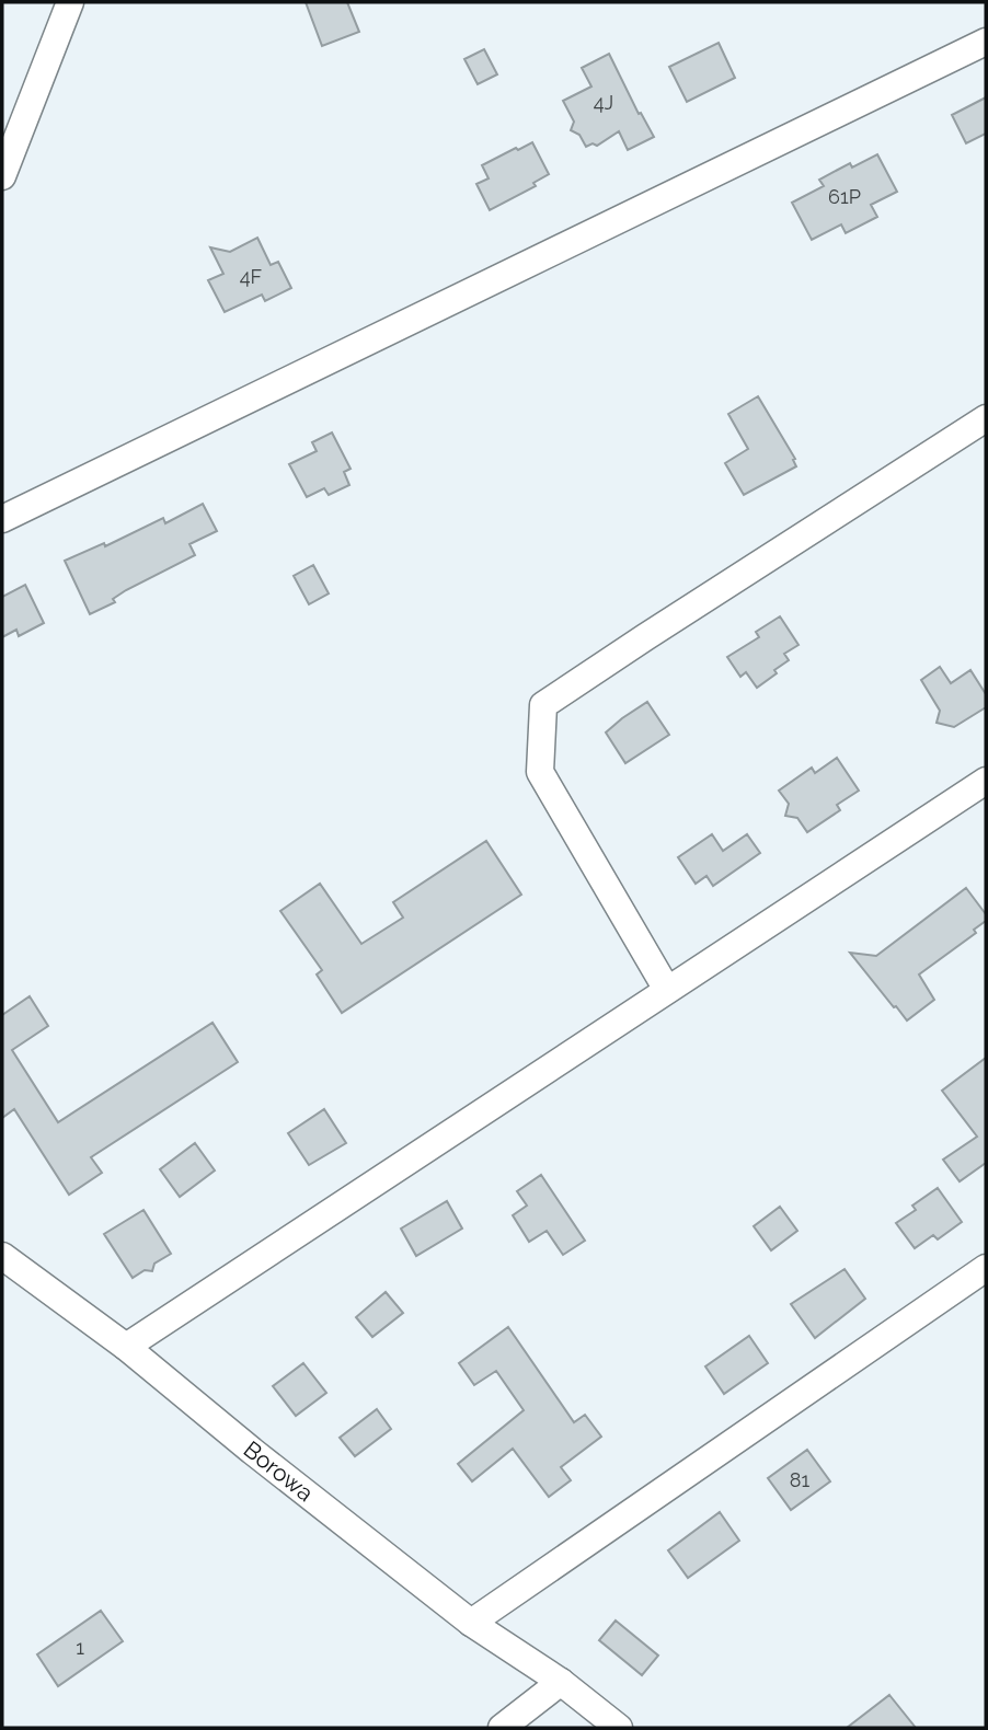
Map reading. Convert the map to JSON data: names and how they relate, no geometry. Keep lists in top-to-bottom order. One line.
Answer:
{"streets":{"street":["Borowa"]},"house_numbers":["4J","61P","4F","81","1"]}
